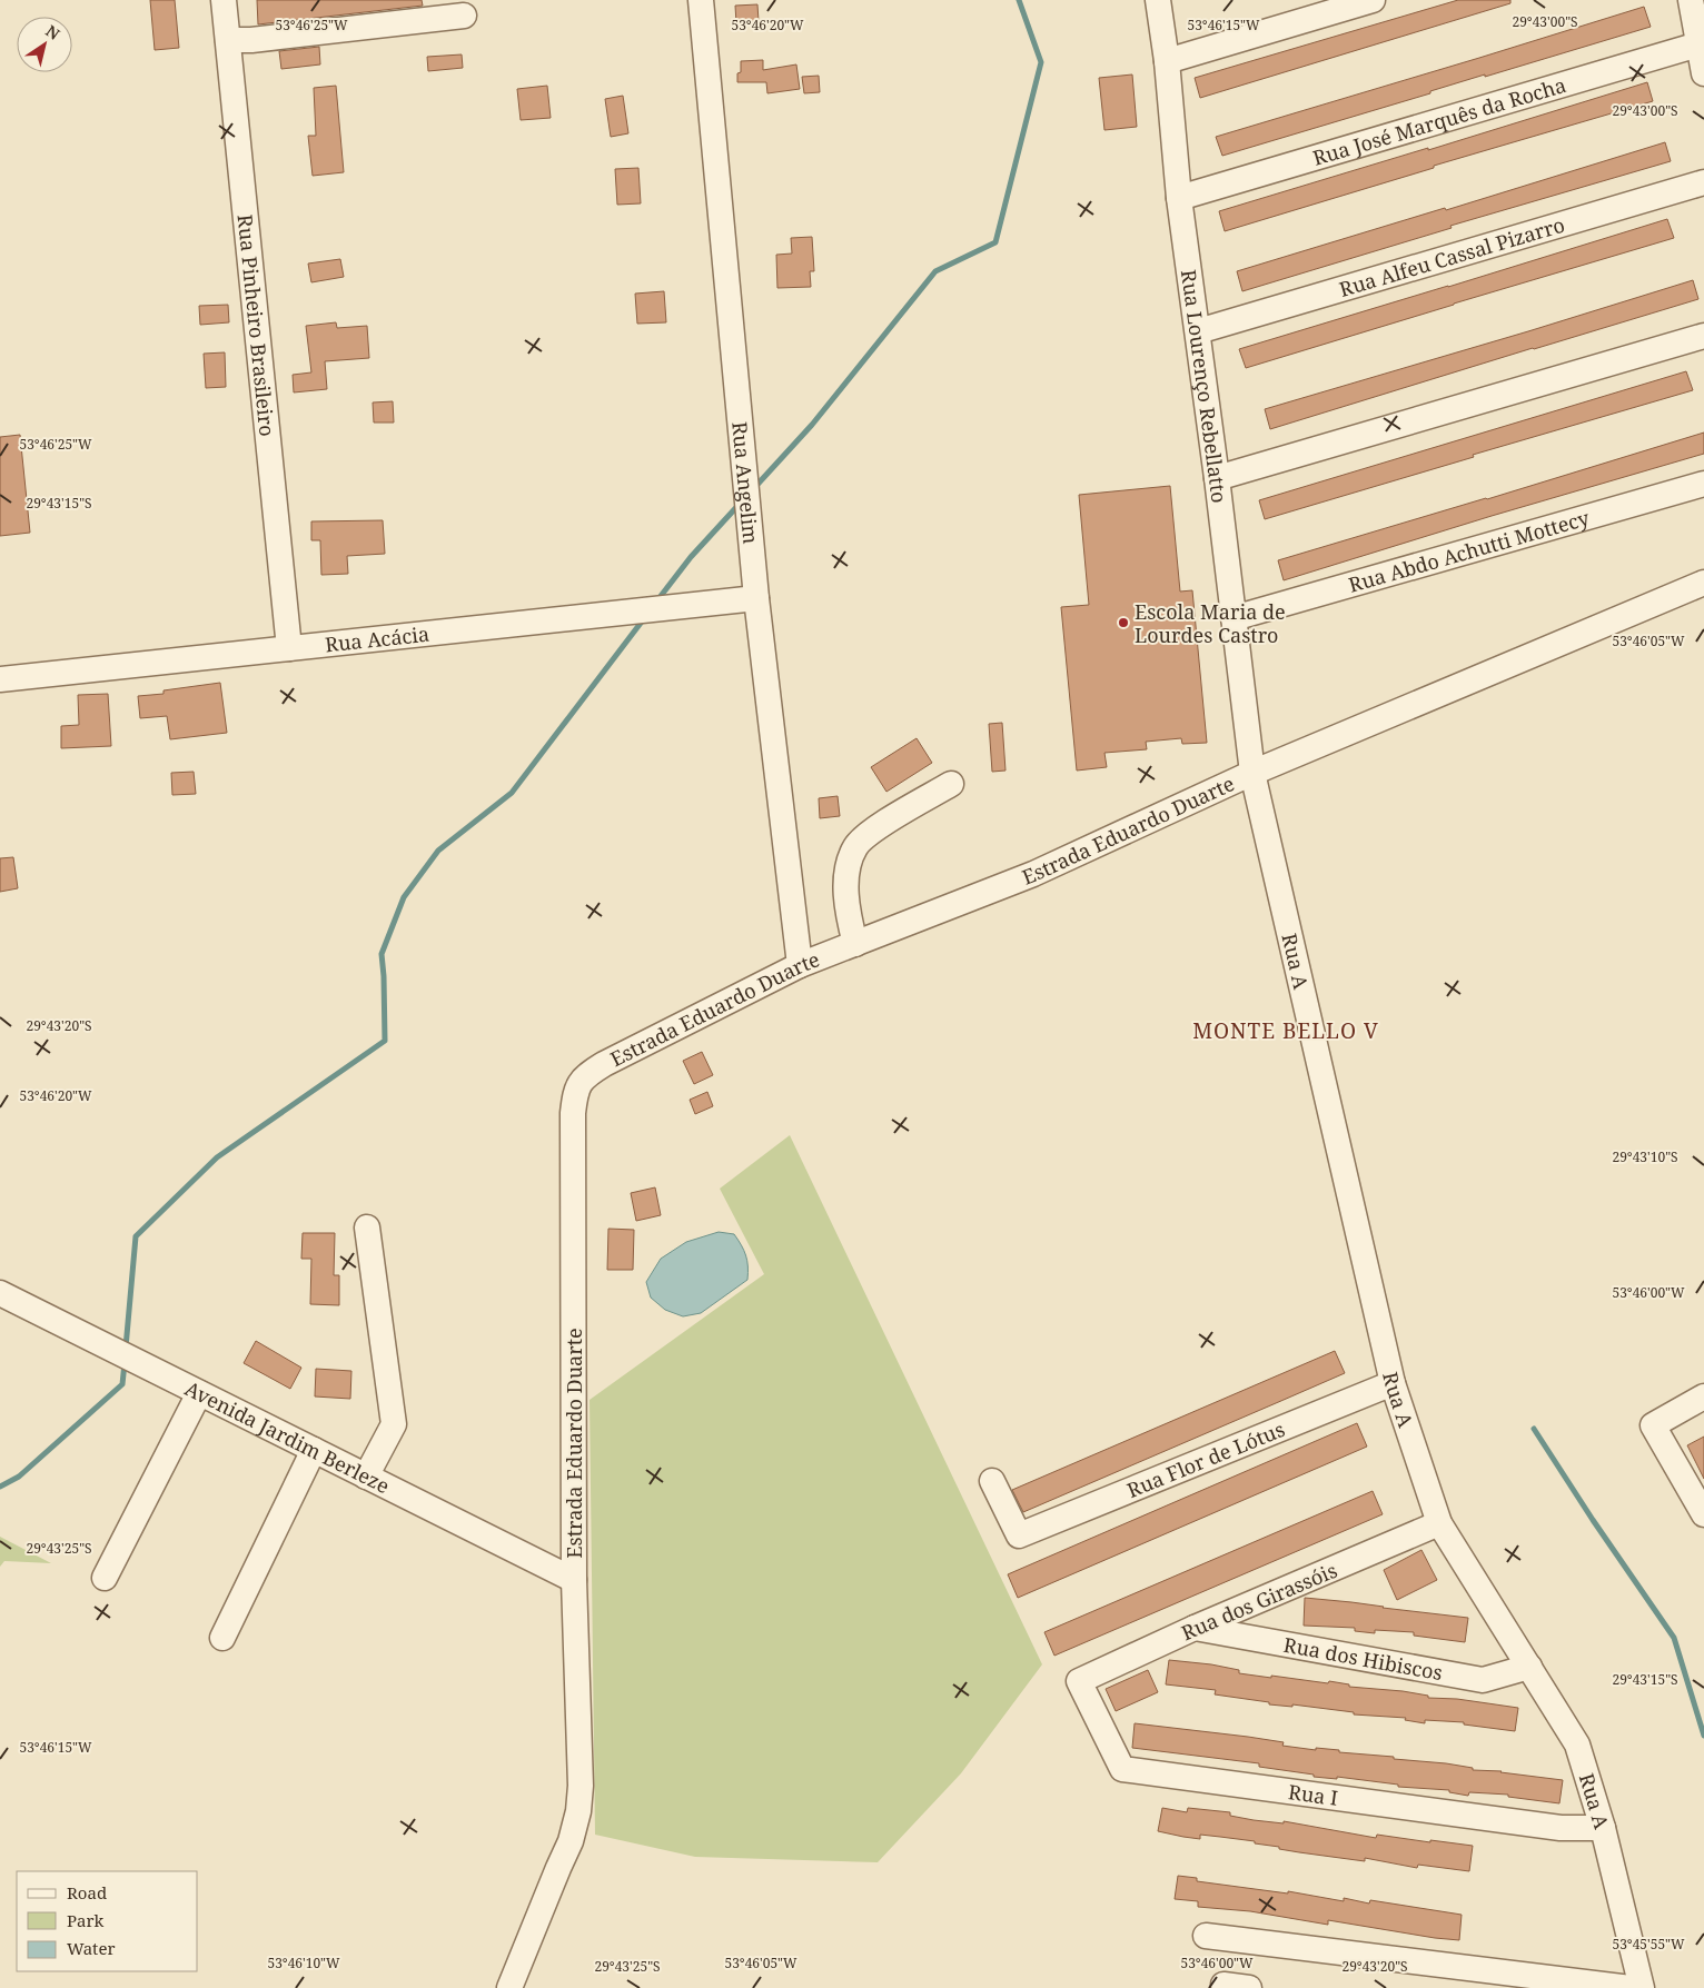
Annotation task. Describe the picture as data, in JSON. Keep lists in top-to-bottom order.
{
  "streets": {
    "street": [
      "Rua José Marquês da Rocha",
      "Rua Alfeu Cassal Pizarro",
      "Rua Pinheiro Brasileiro",
      "Rua Lourenço Rebellatto",
      "Rua Angelim",
      "Rua Abdo Achutti Mottecy",
      "Rua Acácia",
      "Estrada Eduardo Duarte",
      "Rua A",
      "Avenida Jardim Berleze",
      "Rua Flor de Lótus",
      "Rua dos Girassóis",
      "Rua dos Hibiscos",
      "Rua I"
    ]
  },
  "crossings": [
    ["Rua José Marquês da Rocha", "Rua Lourenço Rebellatto"],
    ["Rua Alfeu Cassal Pizarro", "Rua Lourenço Rebellatto"],
    ["Rua Pinheiro Brasileiro", "Rua Acácia"],
    ["Rua Lourenço Rebellatto", "Rua Abdo Achutti Mottecy"],
    ["Rua Lourenço Rebellatto", "Estrada Eduardo Duarte"],
    ["Rua Lourenço Rebellatto", "Rua A"],
    ["Rua Angelim", "Rua Acácia"],
    ["Rua Angelim", "Estrada Eduardo Duarte"],
    ["Estrada Eduardo Duarte", "Rua A"],
    ["Estrada Eduardo Duarte", "Avenida Jardim Berleze"],
    ["Rua A", "Rua Flor de Lótus"],
    ["Rua A", "Rua dos Girassóis"],
    ["Rua A", "Rua dos Hibiscos"],
    ["Rua A", "Rua I"],
    ["Rua dos Girassóis", "Rua dos Hibiscos"],
    ["Rua dos Girassóis", "Rua I"]
  ],
  "districts": ["MONTE BELLO V"],
  "places": ["Escola Maria de Lourdes Castro"],
  "legend": ["Road", "Park", "Water"],
  "north": "top right",
  "coordinates": [
    "29°43'00\"S",
    "53°46'25\"W",
    "53°46'20\"W",
    "53°46'15\"W",
    "29°43'15\"S",
    "53°46'05\"W",
    "29°43'20\"S",
    "29°43'10\"S",
    "53°46'00\"W",
    "29°43'25\"S",
    "53°45'55\"W",
    "53°46'10\"W"
  ]
}
